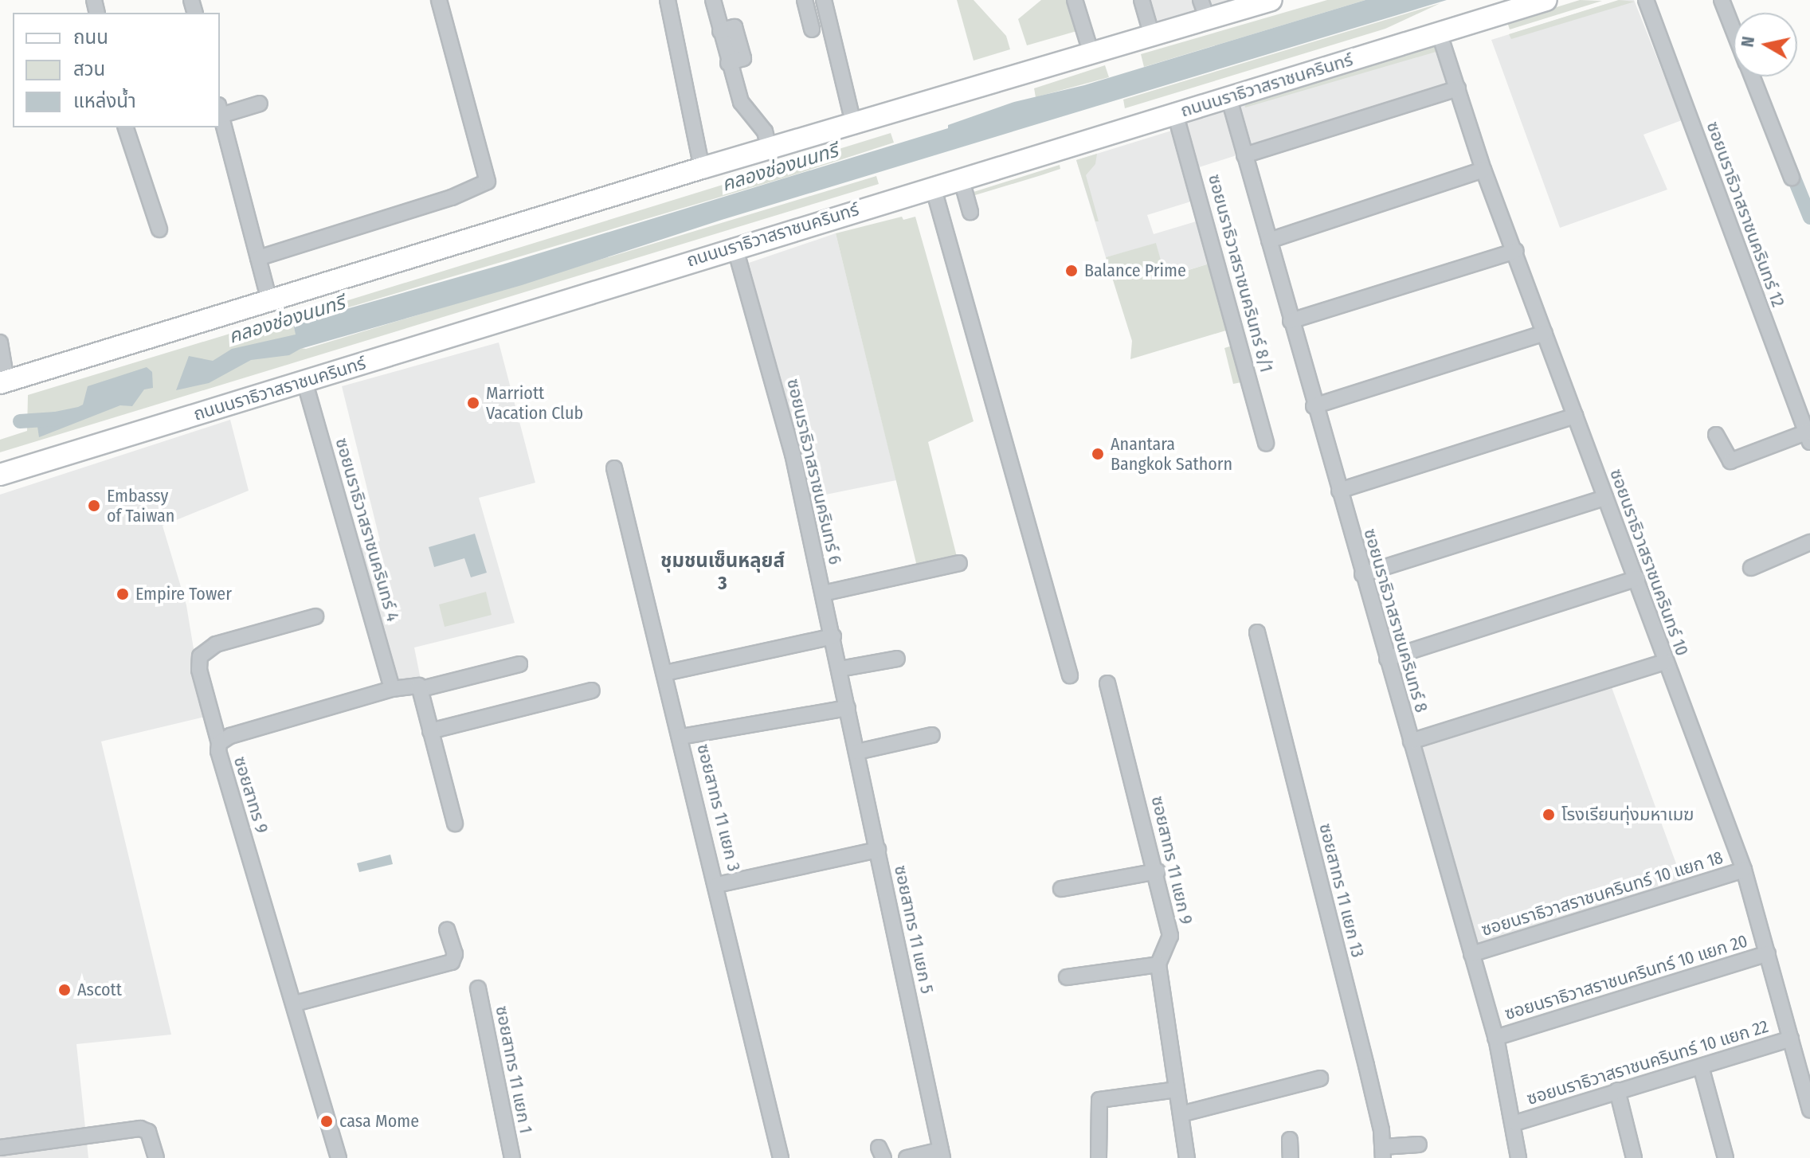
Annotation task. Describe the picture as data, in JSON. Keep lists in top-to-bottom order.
{
  "streets": {
    "main road": ["ถนนนราธิวาสราชนครินทร์"],
    "street": [
      "ซอยนราธิวาสราชนครินทร์ 12",
      "ซอยนราธิวาสราชนครินทร์ 8/1",
      "ซอยนราธิวาสราชนครินทร์ 6",
      "ซอยนราธิวาสราชนครินทร์ 4",
      "ซอยนราธิวาสราชนครินทร์ 10",
      "ซอยนราธิวาสราชนครินทร์ 8",
      "ซอยสาทร 9",
      "ซอยสาทร 11 แยก 3",
      "ซอยสาทร 11 แยก 9",
      "ซอยสาทร 11 แยก 13",
      "ซอยนราธิวาสราชนครินทร์ 10 แยก 18",
      "ซอยสาทร 11 แยก 5",
      "ซอยนราธิวาสราชนครินทร์ 10 แยก 20",
      "ซอยนราธิวาสราชนครินทร์ 10 แยก 22",
      "ซอยสาทร 11 แยก 1"
    ]
  },
  "crossings": [
    ["ถนนนราธิวาสราชนครินทร์", "ซอยนราธิวาสราชนครินทร์ 8/1"],
    ["ถนนนราธิวาสราชนครินทร์", "ซอยนราธิวาสราชนครินทร์ 6"],
    ["ถนนนราธิวาสราชนครินทร์", "ซอยนราธิวาสราชนครินทร์ 4"],
    ["ถนนนราธิวาสราชนครินทร์", "ซอยนราธิวาสราชนครินทร์ 10"],
    ["ถนนนราธิวาสราชนครินทร์", "ซอยนราธิวาสราชนครินทร์ 8"],
    ["ซอยนราธิวาสราชนครินทร์ 6", "ซอยสาทร 11 แยก 5"],
    ["ซอยนราธิวาสราชนครินทร์ 4", "ซอยสาทร 9"],
    ["ซอยนราธิวาสราชนครินทร์ 10", "ซอยนราธิวาสราชนครินทร์ 10 แยก 18"],
    ["ซอยนราธิวาสราชนครินทร์ 10", "ซอยนราธิวาสราชนครินทร์ 10 แยก 20"],
    ["ซอยนราธิวาสราชนครินทร์ 10", "ซอยนราธิวาสราชนครินทร์ 10 แยก 22"],
    ["ซอยนราธิวาสราชนครินทร์ 8", "ซอยนราธิวาสราชนครินทร์ 10 แยก 18"],
    ["ซอยนราธิวาสราชนครินทร์ 8", "ซอยนราธิวาสราชนครินทร์ 10 แยก 20"],
    ["ซอยนราธิวาสราชนครินทร์ 8", "ซอยนราธิวาสราชนครินทร์ 10 แยก 22"]
  ],
  "districts": ["ชุมชนเซ็นหลุยส์ 3"],
  "water": ["คลองช่องนนทรี"],
  "places": [
    "Balance Prime",
    "Marriott Vacation Club",
    "Anantara Bangkok Sathorn",
    "Embassy of Taiwan",
    "Empire Tower",
    "โรงเรียนทุ่งมหาเมฆ",
    "Ascott",
    "casa Mome"
  ],
  "legend": ["ถนน", "สวน", "แหล่งน้ำ"],
  "north": "left"
}
